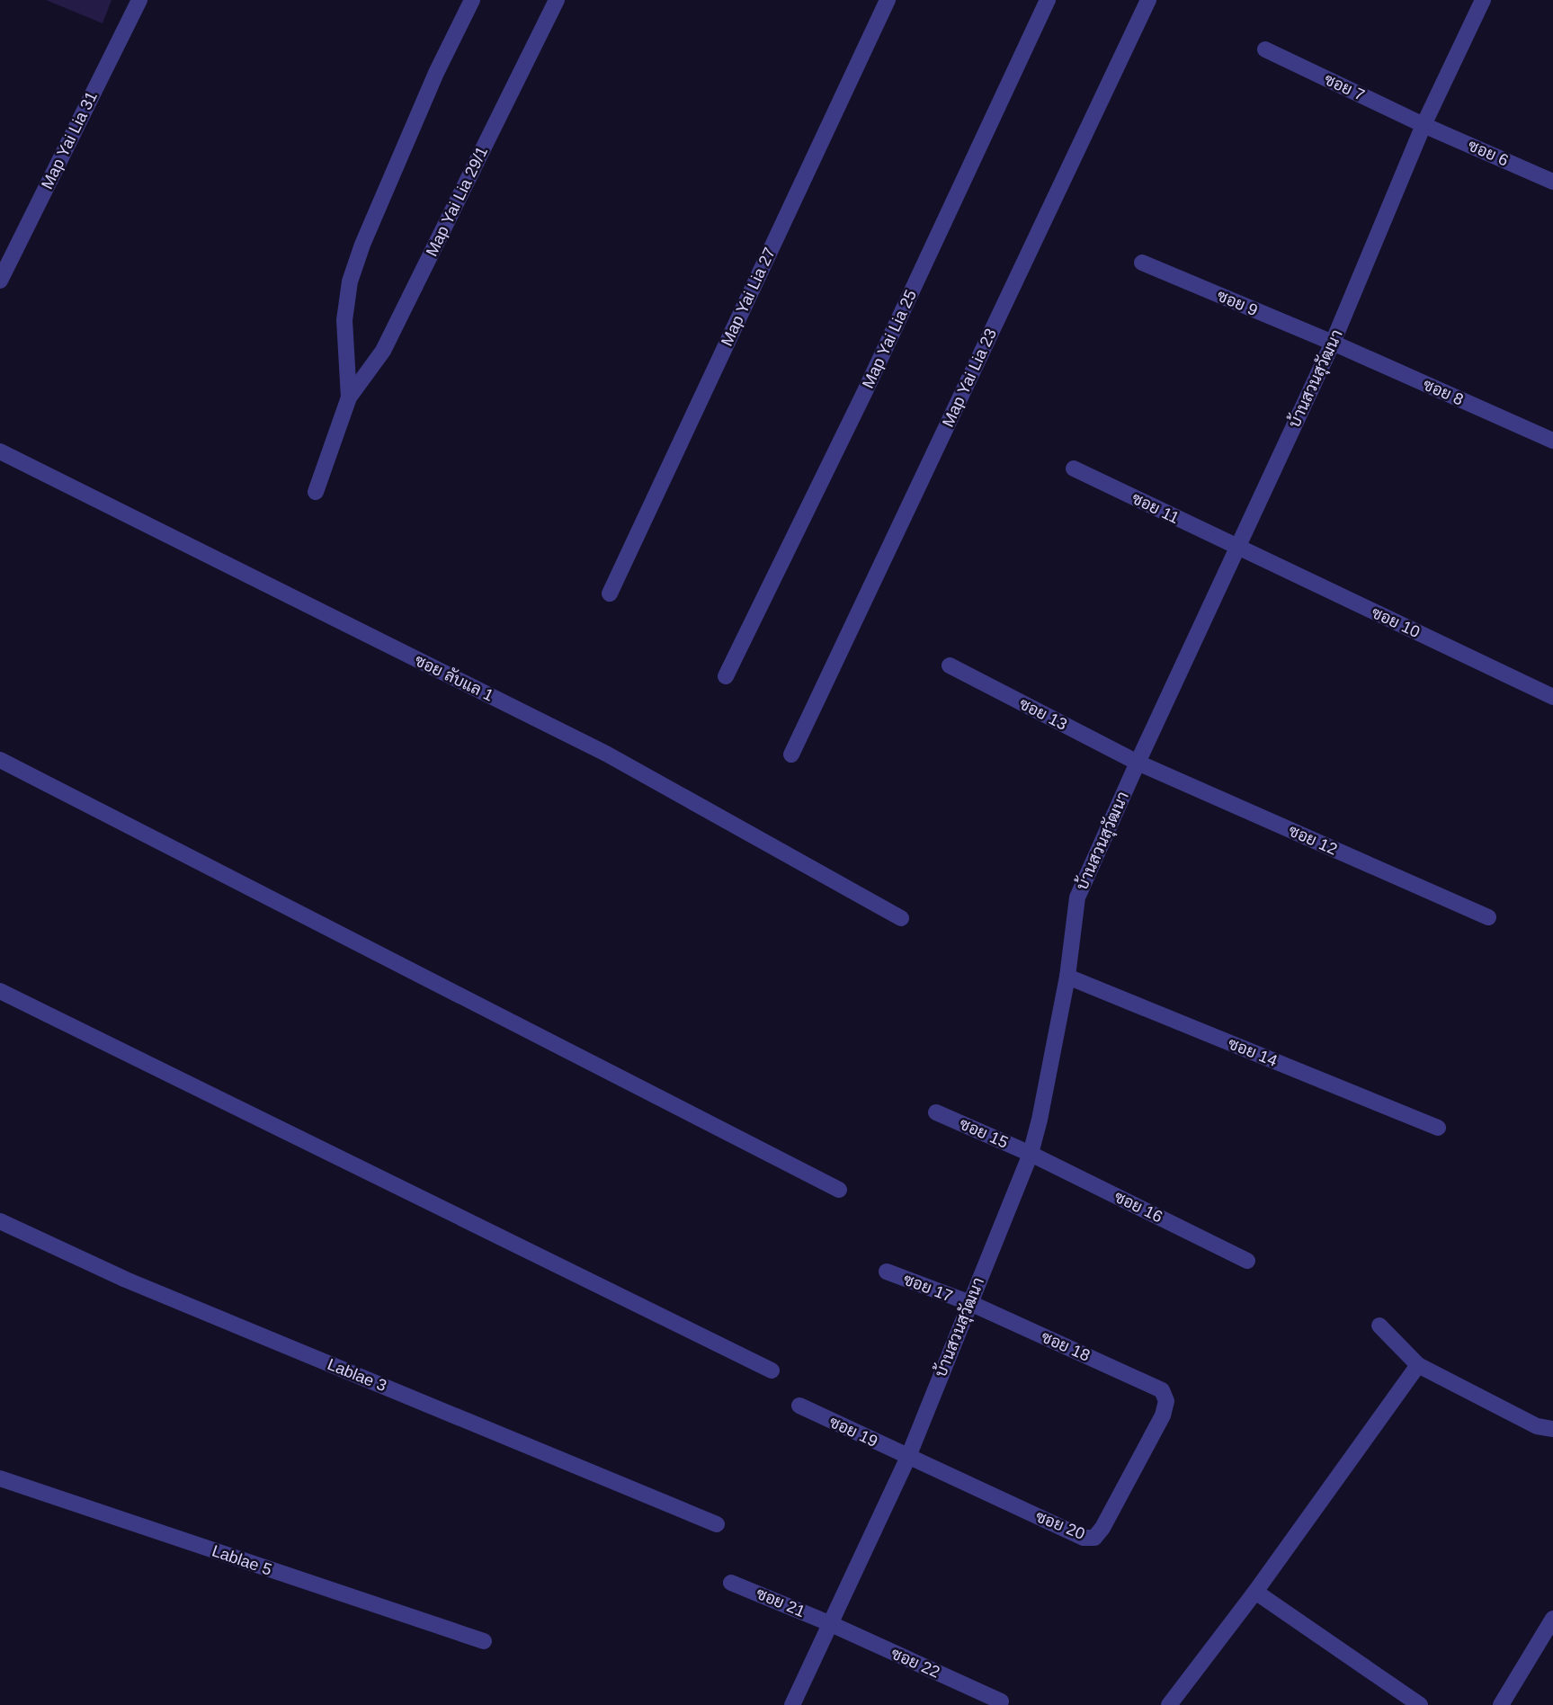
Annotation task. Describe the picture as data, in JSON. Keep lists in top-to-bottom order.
{
  "streets": {
    "street": [
      "ซอย 7",
      "Map Yai Lia 31",
      "ซอย 6",
      "Map Yai Lia 29/1",
      "Map Yai Lia 27",
      "ซอย 9",
      "Map Yai Lia 25",
      "Map Yai Lia 23",
      "บ้านสวนสุวัฒนา",
      "ซอย 8",
      "ซอย 11",
      "ซอย 10",
      "ซอย ลับแล 1",
      "ซอย 13",
      "ซอย 12",
      "ซอย 14",
      "ซอย 15",
      "ซอย 16",
      "ซอย 17",
      "ซอย 18",
      "Lablae 3",
      "ซอย 19",
      "ซอย 20",
      "Lablae 5",
      "ซอย 21",
      "ซอย 22"
    ]
  },
  "crossings": [
    ["ซอย 7", "ซอย 6"],
    ["ซอย 7", "บ้านสวนสุวัฒนา"],
    ["ซอย 6", "บ้านสวนสุวัฒนา"],
    ["ซอย 9", "บ้านสวนสุวัฒนา"],
    ["ซอย 9", "ซอย 8"],
    ["บ้านสวนสุวัฒนา", "ซอย 8"],
    ["บ้านสวนสุวัฒนา", "ซอย 11"],
    ["บ้านสวนสุวัฒนา", "ซอย 10"],
    ["บ้านสวนสุวัฒนา", "ซอย 13"],
    ["บ้านสวนสุวัฒนา", "ซอย 12"],
    ["บ้านสวนสุวัฒนา", "ซอย 14"],
    ["บ้านสวนสุวัฒนา", "ซอย 15"],
    ["บ้านสวนสุวัฒนา", "ซอย 16"],
    ["บ้านสวนสุวัฒนา", "ซอย 17"],
    ["บ้านสวนสุวัฒนา", "ซอย 18"],
    ["บ้านสวนสุวัฒนา", "ซอย 19"],
    ["บ้านสวนสุวัฒนา", "ซอย 20"],
    ["บ้านสวนสุวัฒนา", "ซอย 21"],
    ["บ้านสวนสุวัฒนา", "ซอย 22"],
    ["ซอย 11", "ซอย 10"],
    ["ซอย 13", "ซอย 12"],
    ["ซอย 15", "ซอย 16"],
    ["ซอย 17", "ซอย 18"],
    ["ซอย 18", "ซอย 20"],
    ["ซอย 19", "ซอย 20"],
    ["ซอย 21", "ซอย 22"]
  ]
}
